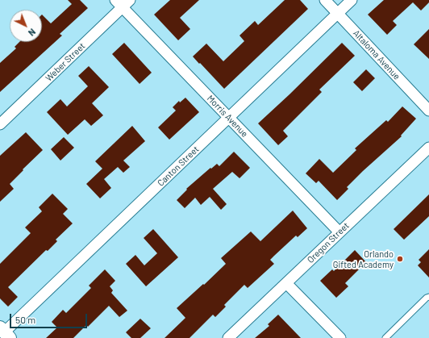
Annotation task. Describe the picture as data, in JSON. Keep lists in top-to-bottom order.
{
  "streets": {
    "street": [
      "Altaloma Avenue",
      "Weber Street",
      "Morris Avenue",
      "Canton Street",
      "Oregon Street"
    ]
  },
  "crossings": [
    ["Altaloma Avenue", "Canton Street"],
    ["Weber Street", "Morris Avenue"],
    ["Morris Avenue", "Canton Street"],
    ["Morris Avenue", "Oregon Street"]
  ],
  "places": ["Orlando Gifted Academy"],
  "scale_bar": "50 m",
  "north": "bottom right"
}
